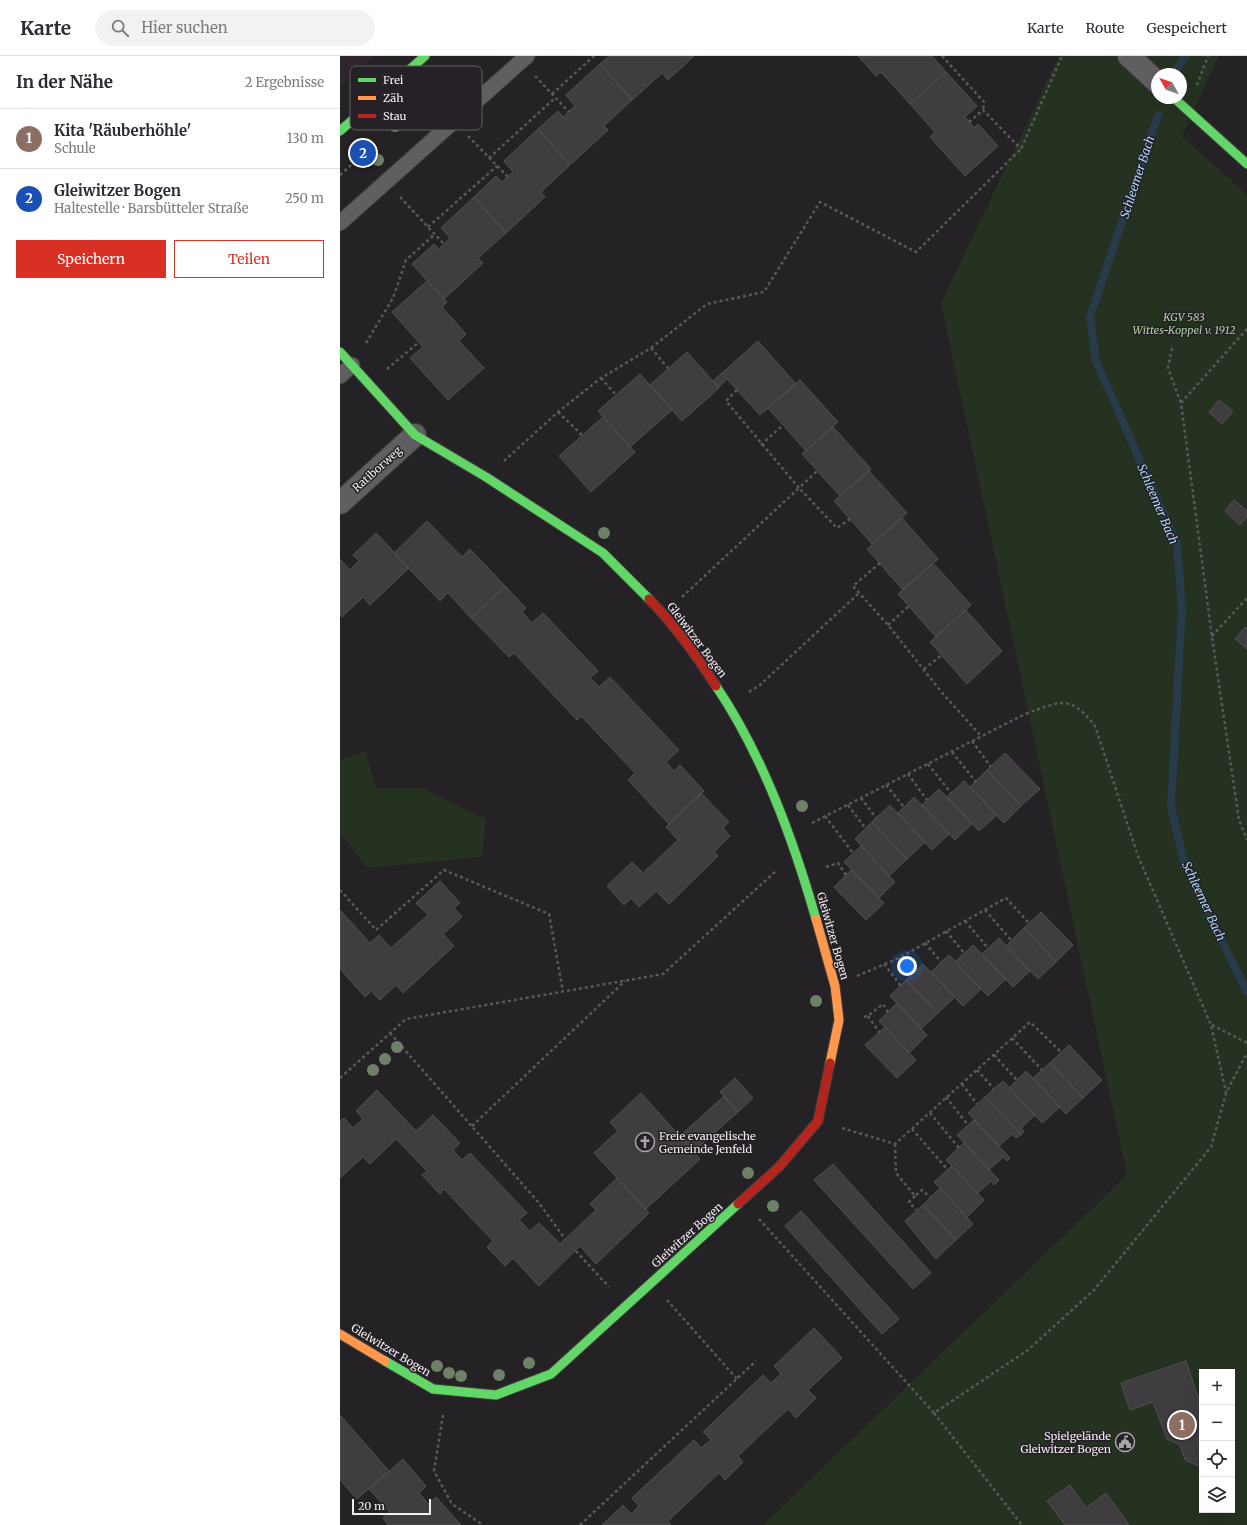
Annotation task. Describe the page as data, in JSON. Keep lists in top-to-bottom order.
{
  "streets": {
    "street": ["Ratiborweg", "Gleiwitzer Bogen"]
  },
  "crossings": [
    ["Ratiborweg", "Gleiwitzer Bogen"]
  ],
  "water": ["Schleemer Bach"],
  "parks": ["KGV 583 Wittes-Koppel v. 1912"],
  "places": {
    "church": ["Freie evangelische Gemeinde Jenfeld"],
    "public building": ["Spielgelände Gleiwitzer Bogen"]
  },
  "legend": ["Frei", "Zäh", "Stau"],
  "scale_bar": "20 m",
  "north": "top left",
  "page": {
    "header": "Karte",
    "search": "Hier suchen",
    "nav": ["Karte", "Route", "Gespeichert"],
    "heading": ["In der Nähe", "2 Ergebnisse"],
    "list": [
      {
        "mark": "1",
        "name": "Kita 'Räuberhöhle'",
        "note": "Schule",
        "value": "130 m"
      },
      {
        "mark": "2",
        "name": "Gleiwitzer Bogen",
        "note": "Haltestelle · Barsbütteler Straße",
        "value": "250 m"
      }
    ],
    "pins": ["2", "1"],
    "buttons": ["Speichern", "Teilen"],
    "map_buttons": ["+", "−"],
    "scale": "20 m"
  }
}
